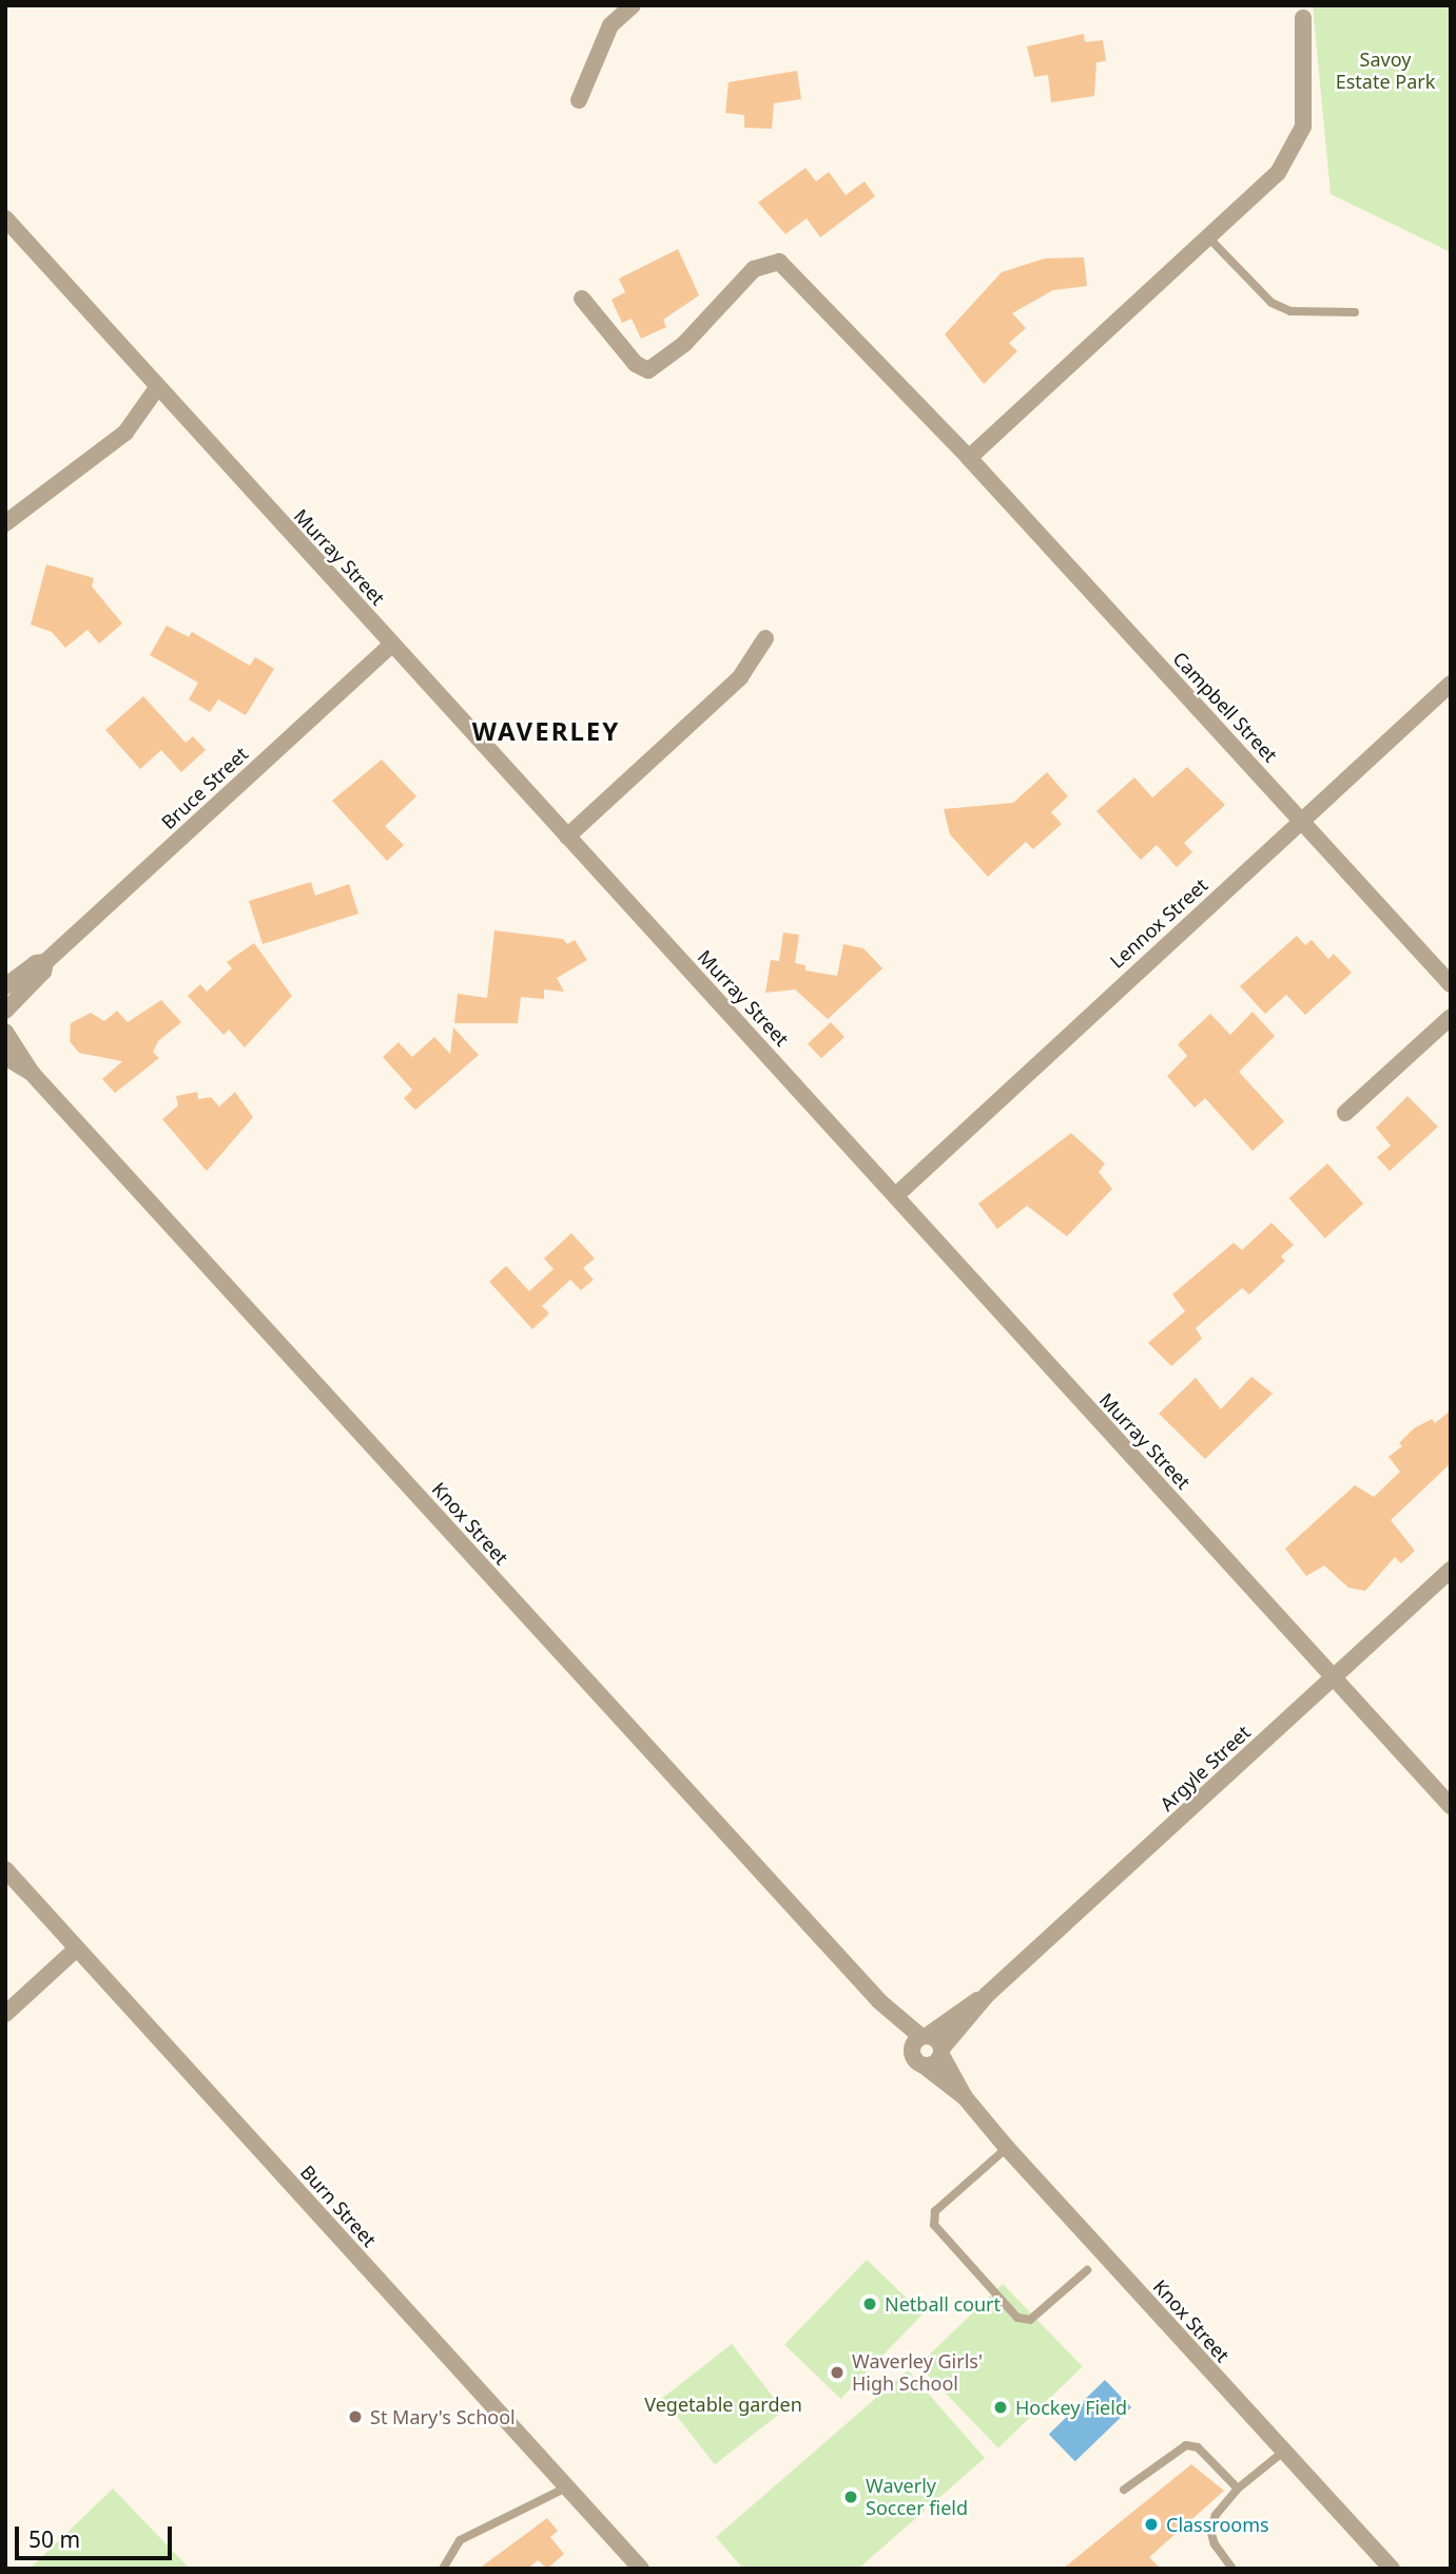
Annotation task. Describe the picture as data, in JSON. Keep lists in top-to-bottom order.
{
  "streets": {
    "street": [
      "Murray Street",
      "Campbell Street",
      "Bruce Street",
      "Lennox Street",
      "Knox Street",
      "Argyle Street",
      "Burn Street"
    ]
  },
  "crossings": [
    ["Murray Street", "Bruce Street"],
    ["Murray Street", "Lennox Street"],
    ["Murray Street", "Argyle Street"],
    ["Campbell Street", "Lennox Street"],
    ["Knox Street", "Argyle Street"]
  ],
  "districts": ["WAVERLEY"],
  "parks": ["Savoy Estate Park", "Vegetable garden"],
  "places": [
    "Netball court",
    "Waverley Girls' High School",
    "Hockey Field",
    "St Mary's School",
    "Waverly Soccer field",
    "Classrooms"
  ],
  "scale_bar": "50 m"
}
